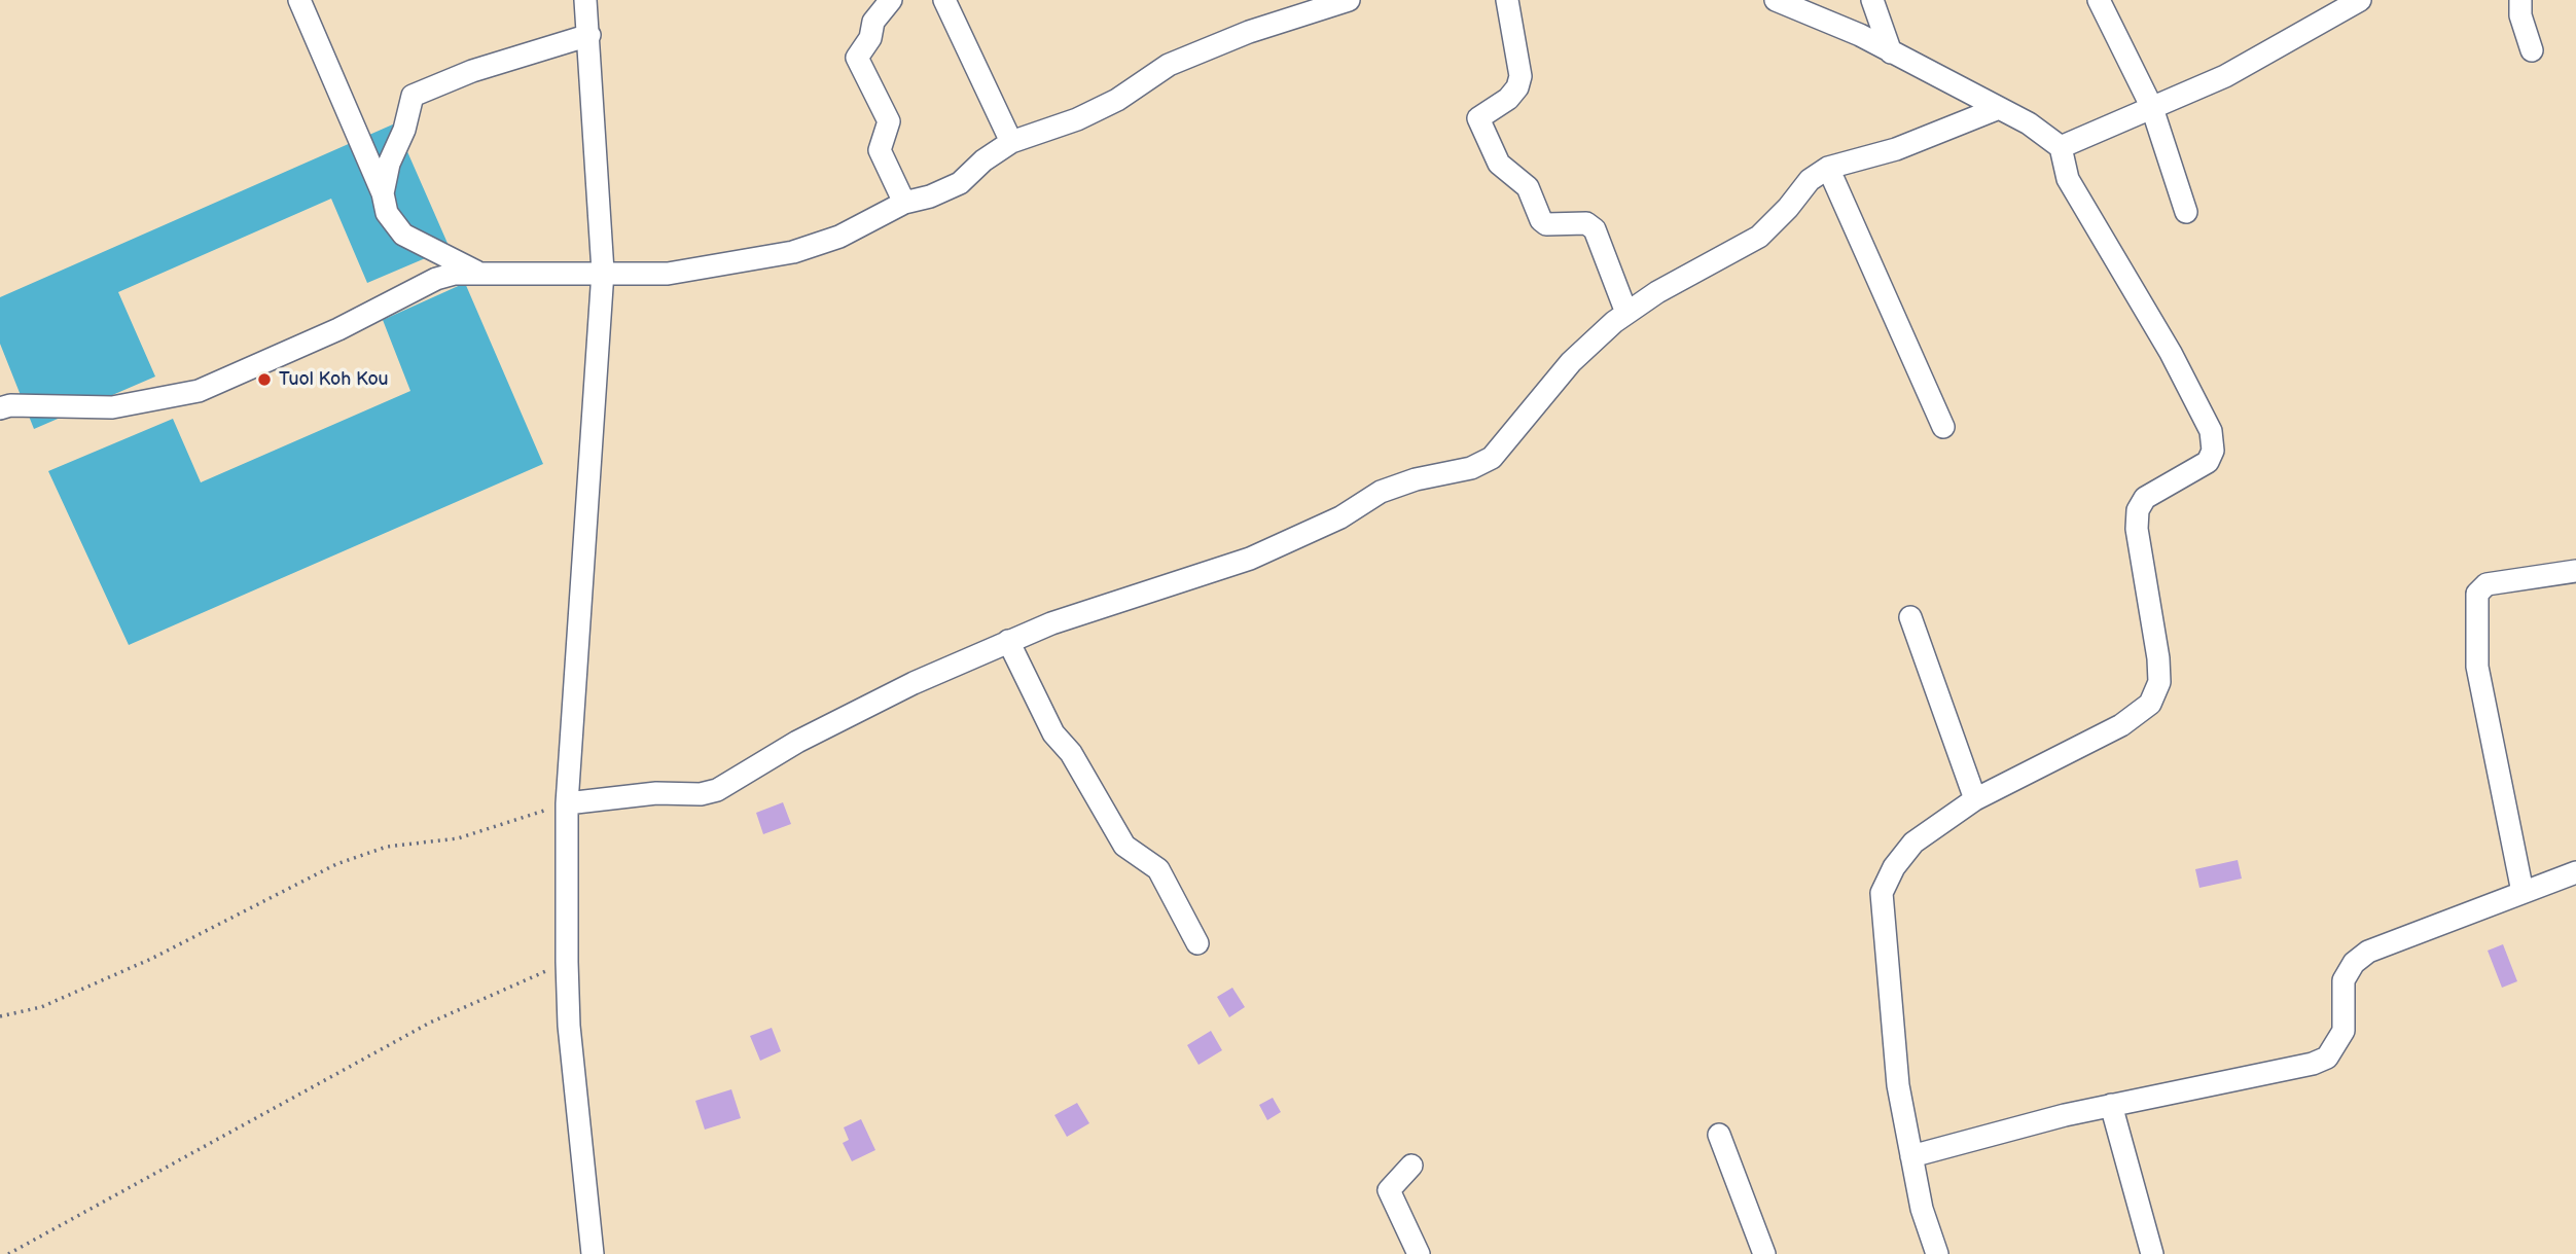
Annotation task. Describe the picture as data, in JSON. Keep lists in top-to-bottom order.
{
  "places": ["Tuol Koh Kou"]
}
